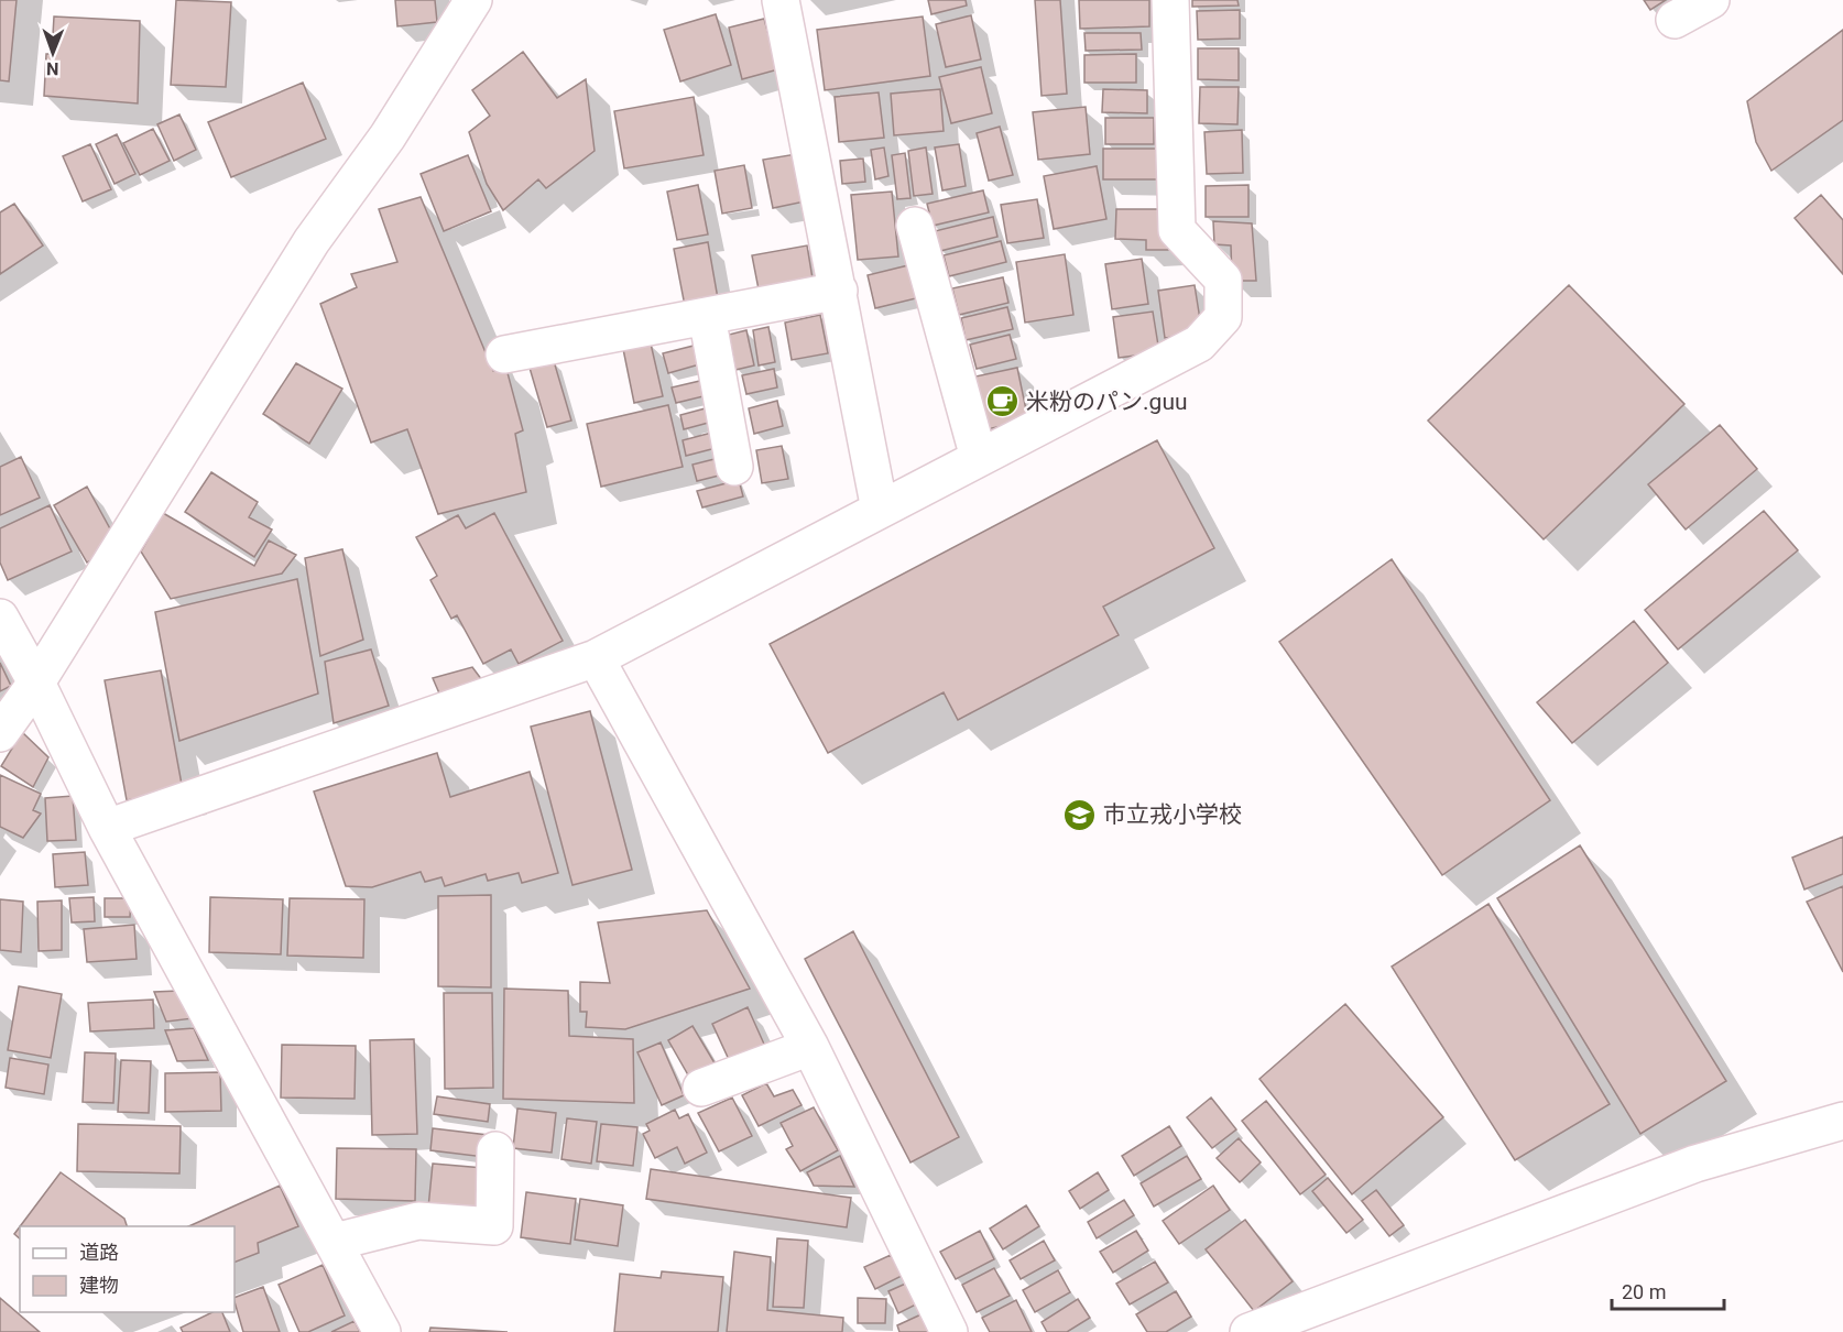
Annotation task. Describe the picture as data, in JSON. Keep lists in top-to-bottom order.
{
  "places": {
    "cafe": ["米粉のパン.guu"],
    "school or university": ["市立戎小学校"]
  },
  "legend": ["道路", "建物"],
  "scale_bar": "20 m",
  "north": "bottom"
}
